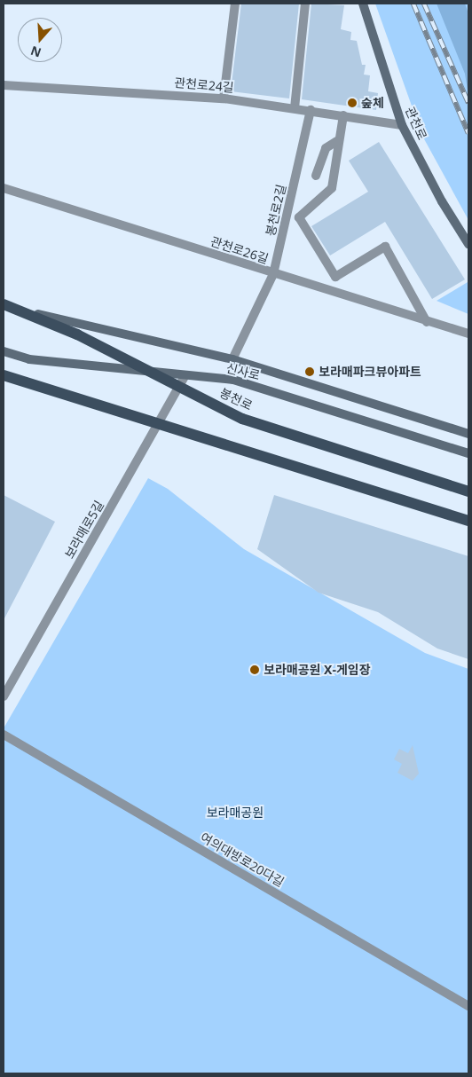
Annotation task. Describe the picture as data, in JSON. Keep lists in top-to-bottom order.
{
  "streets": {
    "main road": ["관천로", "신사로", "봉천로"],
    "street": [
      "관천로24길",
      "봉천로2길",
      "관천로26길",
      "보라매로5길",
      "여의대방로20다길"
    ]
  },
  "crossings": [
    ["관천로24길", "관천로"],
    ["관천로24길", "봉천로2길"],
    ["봉천로2길", "관천로26길"],
    ["봉천로2길", "신사로"],
    ["신사로", "봉천로"],
    ["신사로", "보라매로5길"],
    ["봉천로", "보라매로5길"]
  ],
  "parks": ["보라매공원"],
  "places": ["숲체", "보라매파크뷰아파트", "보라매공원 X-게임장"],
  "north": "bottom"
}
